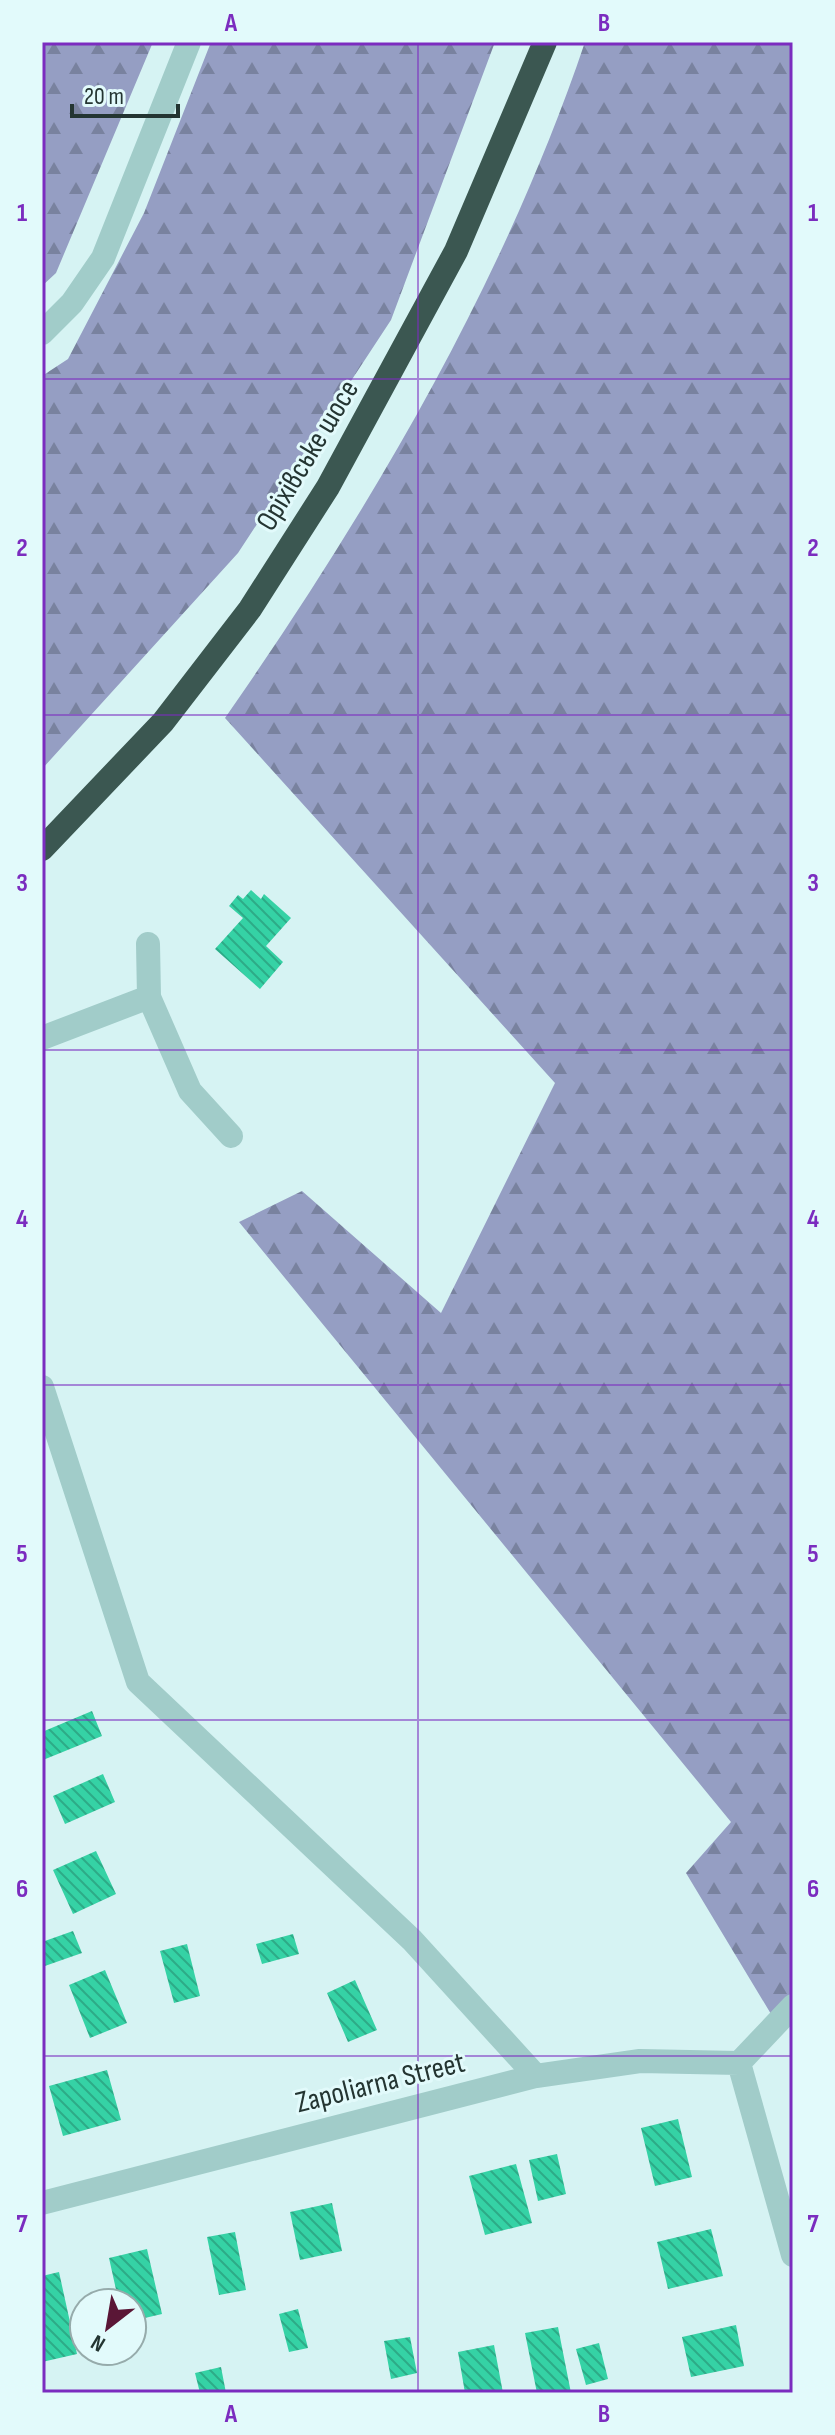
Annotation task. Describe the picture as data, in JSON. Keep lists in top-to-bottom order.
{
  "streets": {
    "highway": ["Оріхівське шосе"],
    "street": ["Zapoliarna Street"]
  },
  "scale_bar": "20 m",
  "north": "bottom left",
  "grid": {
    "columns": ["A", "B"],
    "rows": [
      "1",
      "2",
      "3",
      "4",
      "5",
      "6",
      "7"
    ]
  }
}
